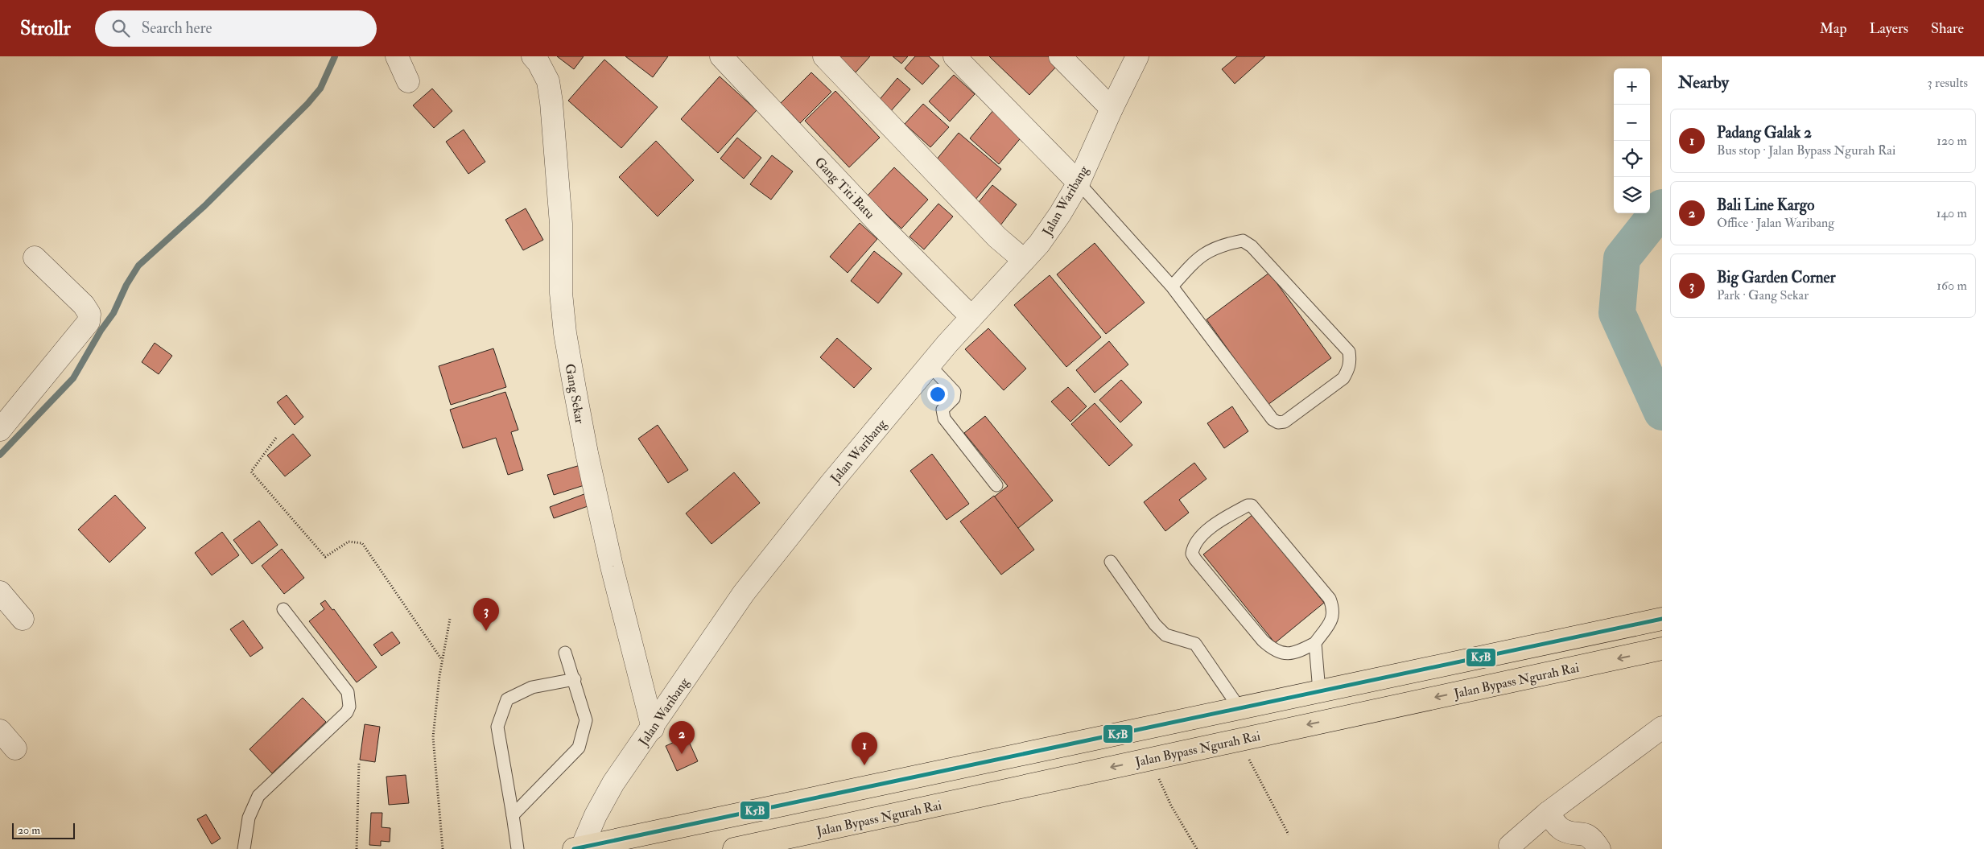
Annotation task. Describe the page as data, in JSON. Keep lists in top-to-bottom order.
{
  "streets": {
    "highway": ["Jalan Bypass Ngurah Rai"],
    "street": ["Gang Titi Batu", "Jalan Waribang", "Gang Sekar"]
  },
  "crossings": [
    ["Gang Titi Batu", "Jalan Waribang"],
    ["Jalan Waribang", "Gang Sekar"]
  ],
  "lines": ["transit line K5B"],
  "scale_bar": "20 m",
  "page": {
    "header": "Strollr",
    "search": "Search here",
    "nav": ["Map", "Layers", "Share"],
    "heading": ["Nearby", "3 results"],
    "map_buttons": ["+", "−"],
    "list": [
      {
        "mark": "1",
        "name": "Padang Galak 2",
        "note": "Bus stop · Jalan Bypass Ngurah Rai",
        "value": "120 m"
      },
      {
        "mark": "2",
        "name": "Bali Line Kargo",
        "note": "Office · Jalan Waribang",
        "value": "140 m"
      },
      {
        "mark": "3",
        "name": "Big Garden Corner",
        "note": "Park · Gang Sekar",
        "value": "160 m"
      }
    ],
    "pins": ["3", "2", "1"],
    "scale": "20 m"
  }
}
